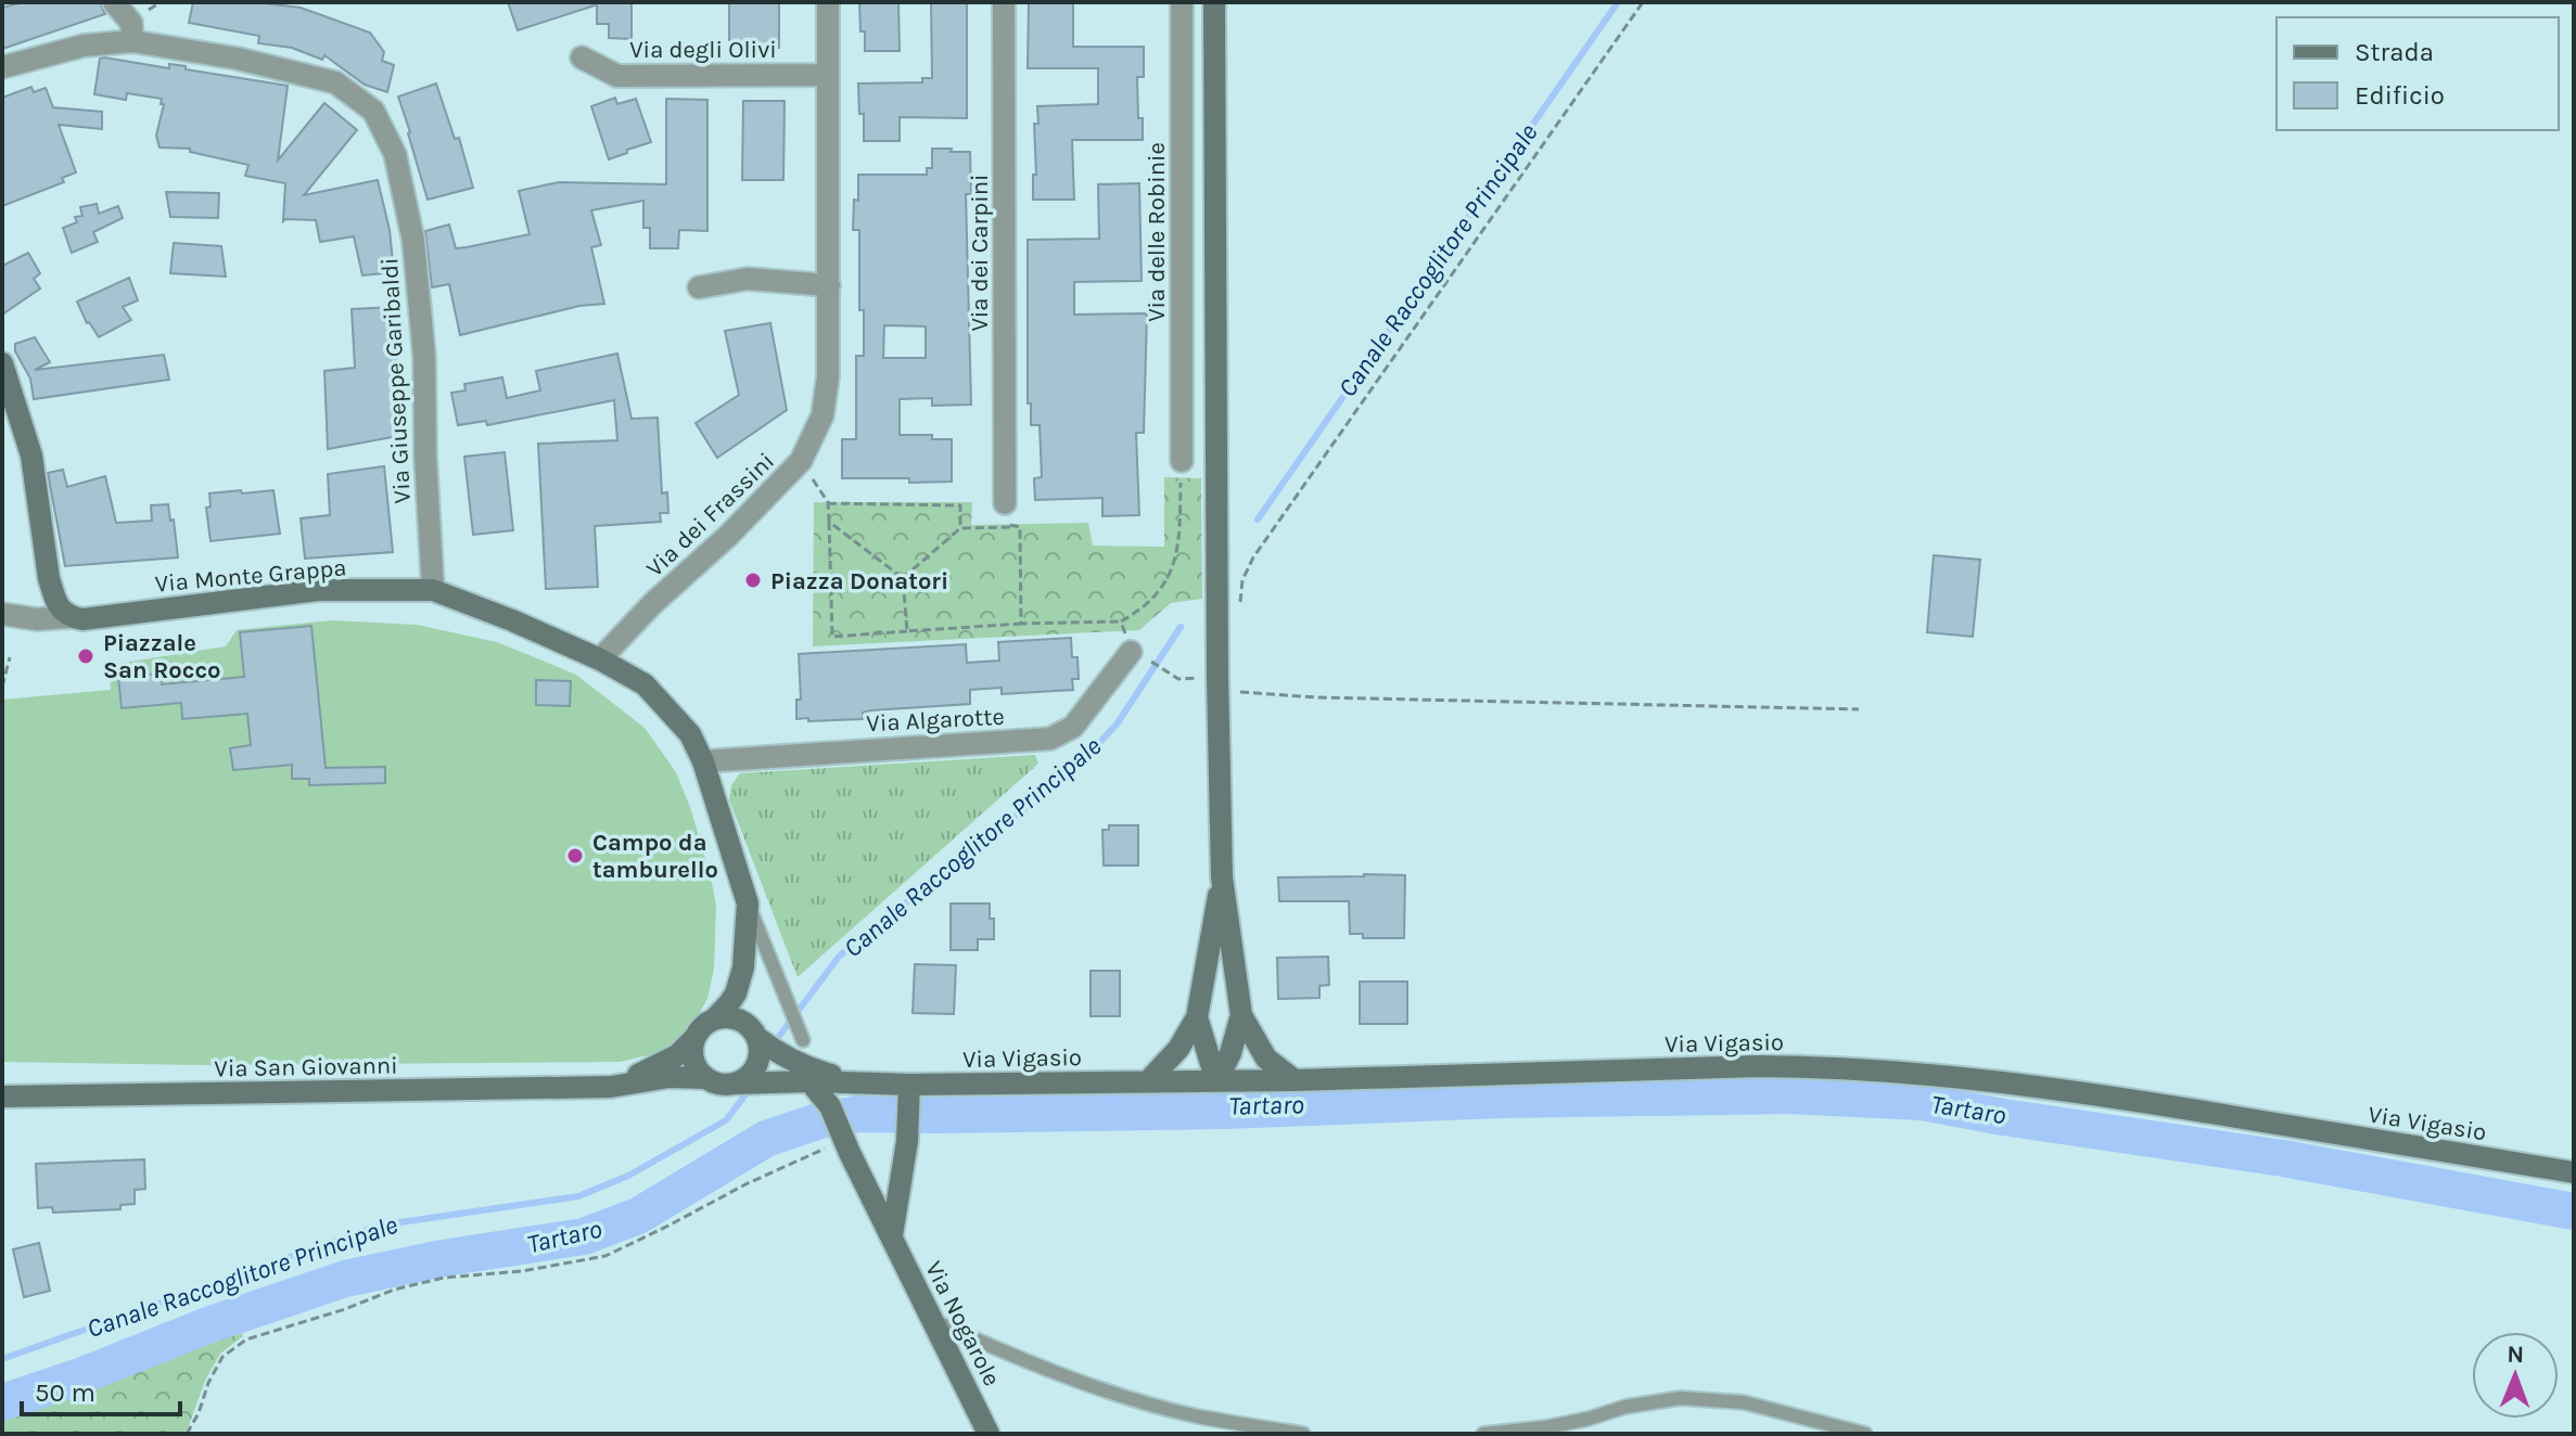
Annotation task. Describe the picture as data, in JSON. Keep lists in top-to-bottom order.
{
  "streets": {
    "street": [
      "Via degli Olivi",
      "Via delle Robinie",
      "Via dei Carpini",
      "Via Giuseppe Garibaldi",
      "Via dei Frassini",
      "Via Monte Grappa",
      "Via Algarotte",
      "Via Vigasio",
      "Via San Giovanni",
      "Via Nogarole"
    ]
  },
  "crossings": [
    ["Via degli Olivi", "Via dei Frassini"],
    ["Via Giuseppe Garibaldi", "Via Monte Grappa"],
    ["Via dei Frassini", "Via Monte Grappa"],
    ["Via Monte Grappa", "Via Algarotte"],
    ["Via Monte Grappa", "Via Vigasio"],
    ["Via Monte Grappa", "Via San Giovanni"],
    ["Via Vigasio", "Via San Giovanni"],
    ["Via Vigasio", "Via Nogarole"]
  ],
  "water": ["Canale Raccoglitore Principale", "Tartaro"],
  "places": ["Piazza Donatori", "Piazzale San Rocco", "Campo da tamburello"],
  "legend": ["Strada", "Edificio"],
  "scale_bar": "50 m",
  "north": "top"
}
